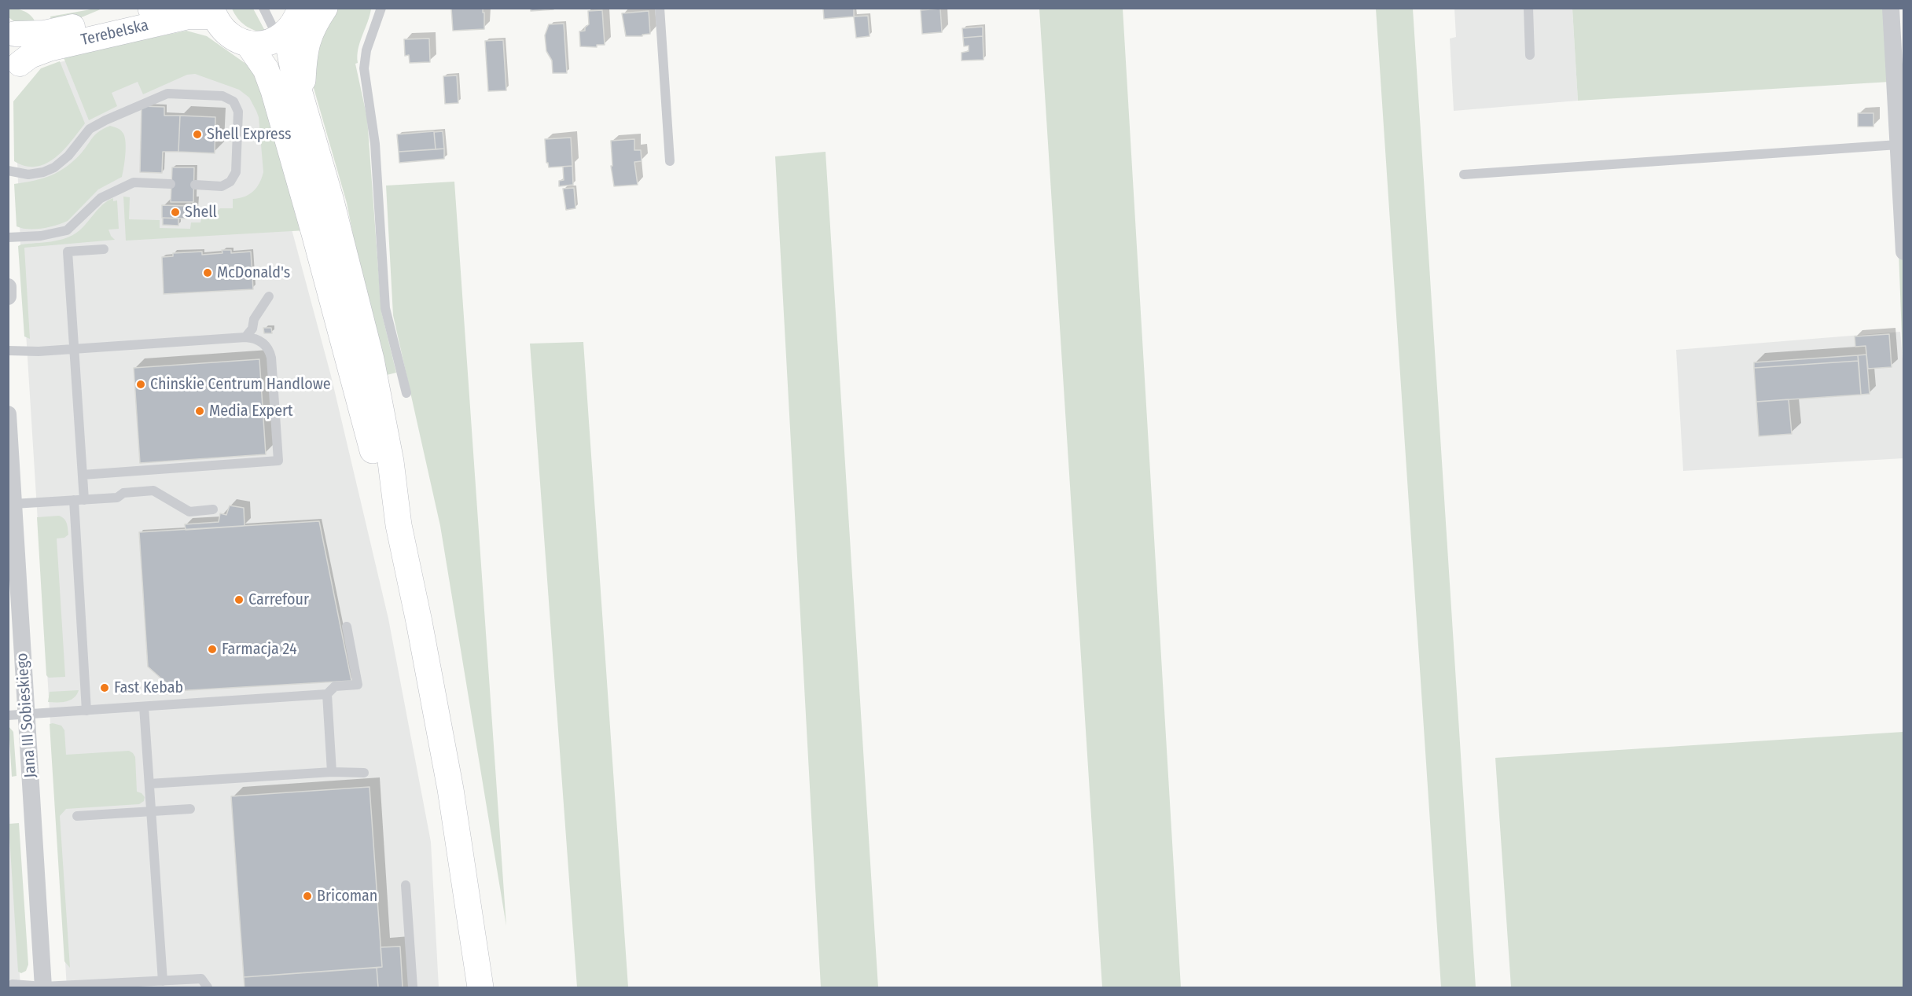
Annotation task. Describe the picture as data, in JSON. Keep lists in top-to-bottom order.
{
  "streets": {
    "street": ["Terebelska", "Jana III Sobieskiego"]
  },
  "places": [
    "Shell Express",
    "Shell",
    "McDonald's",
    "Chinskie Centrum Handlowe",
    "Media Expert",
    "Carrefour",
    "Farmacja 24",
    "Fast Kebab",
    "Bricoman"
  ]
}
